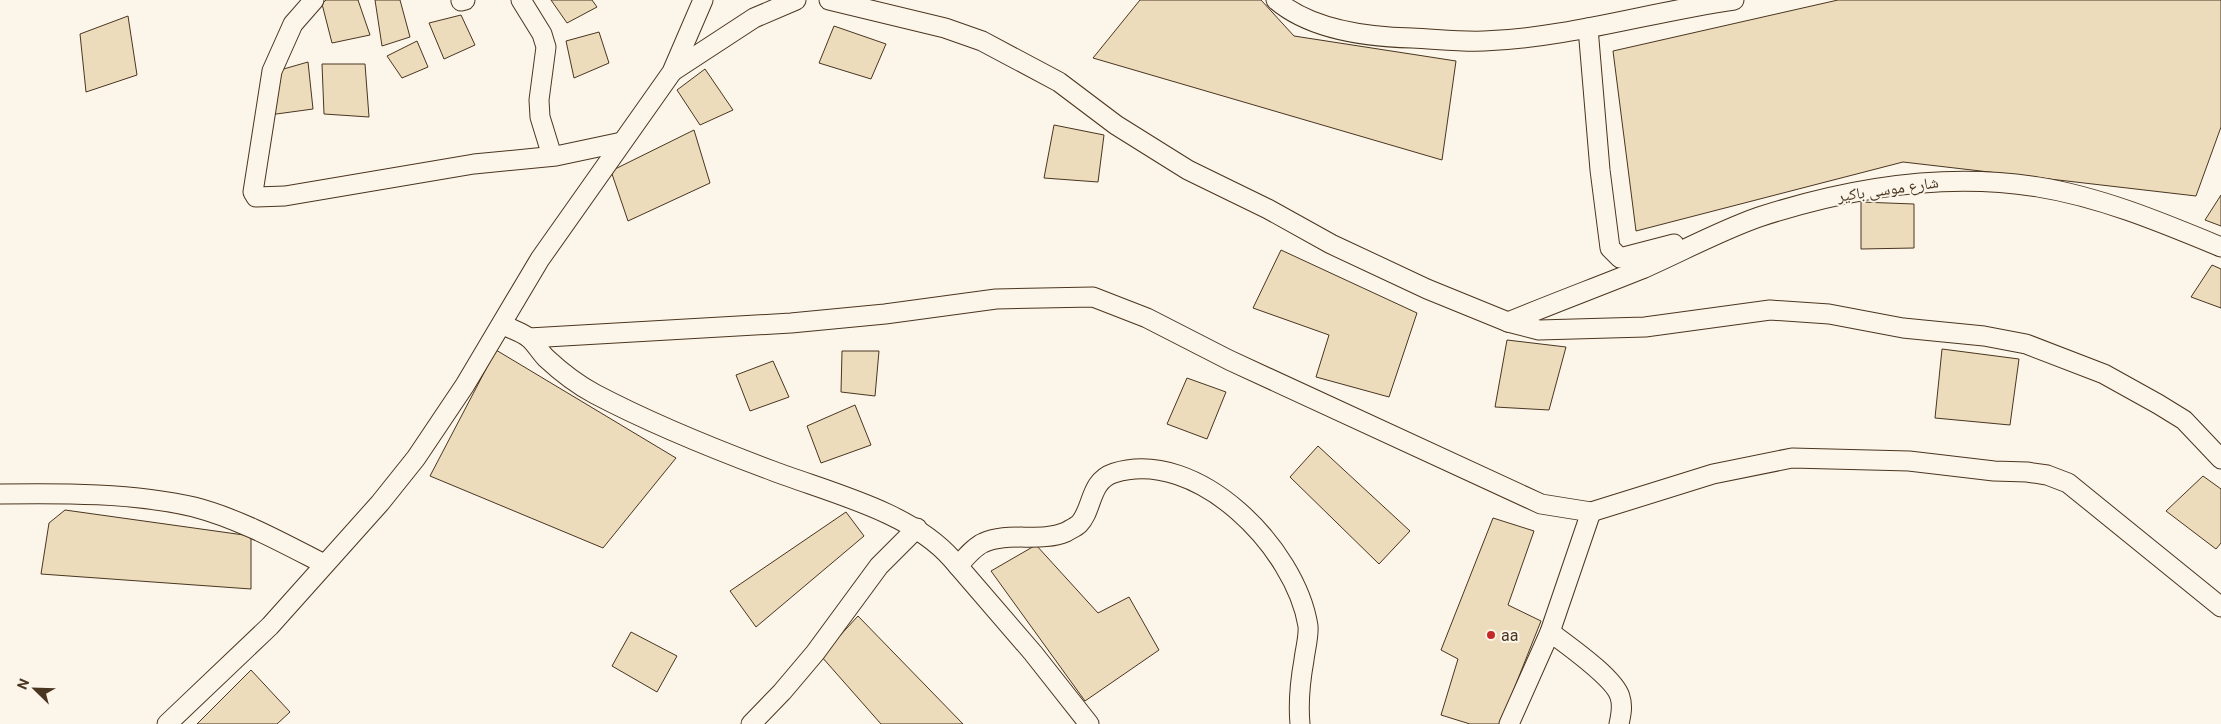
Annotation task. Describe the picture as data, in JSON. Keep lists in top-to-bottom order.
{
  "streets": {
    "street": ["شارع موسى باكير"]
  },
  "places": ["aa"],
  "north": "top left"
}
